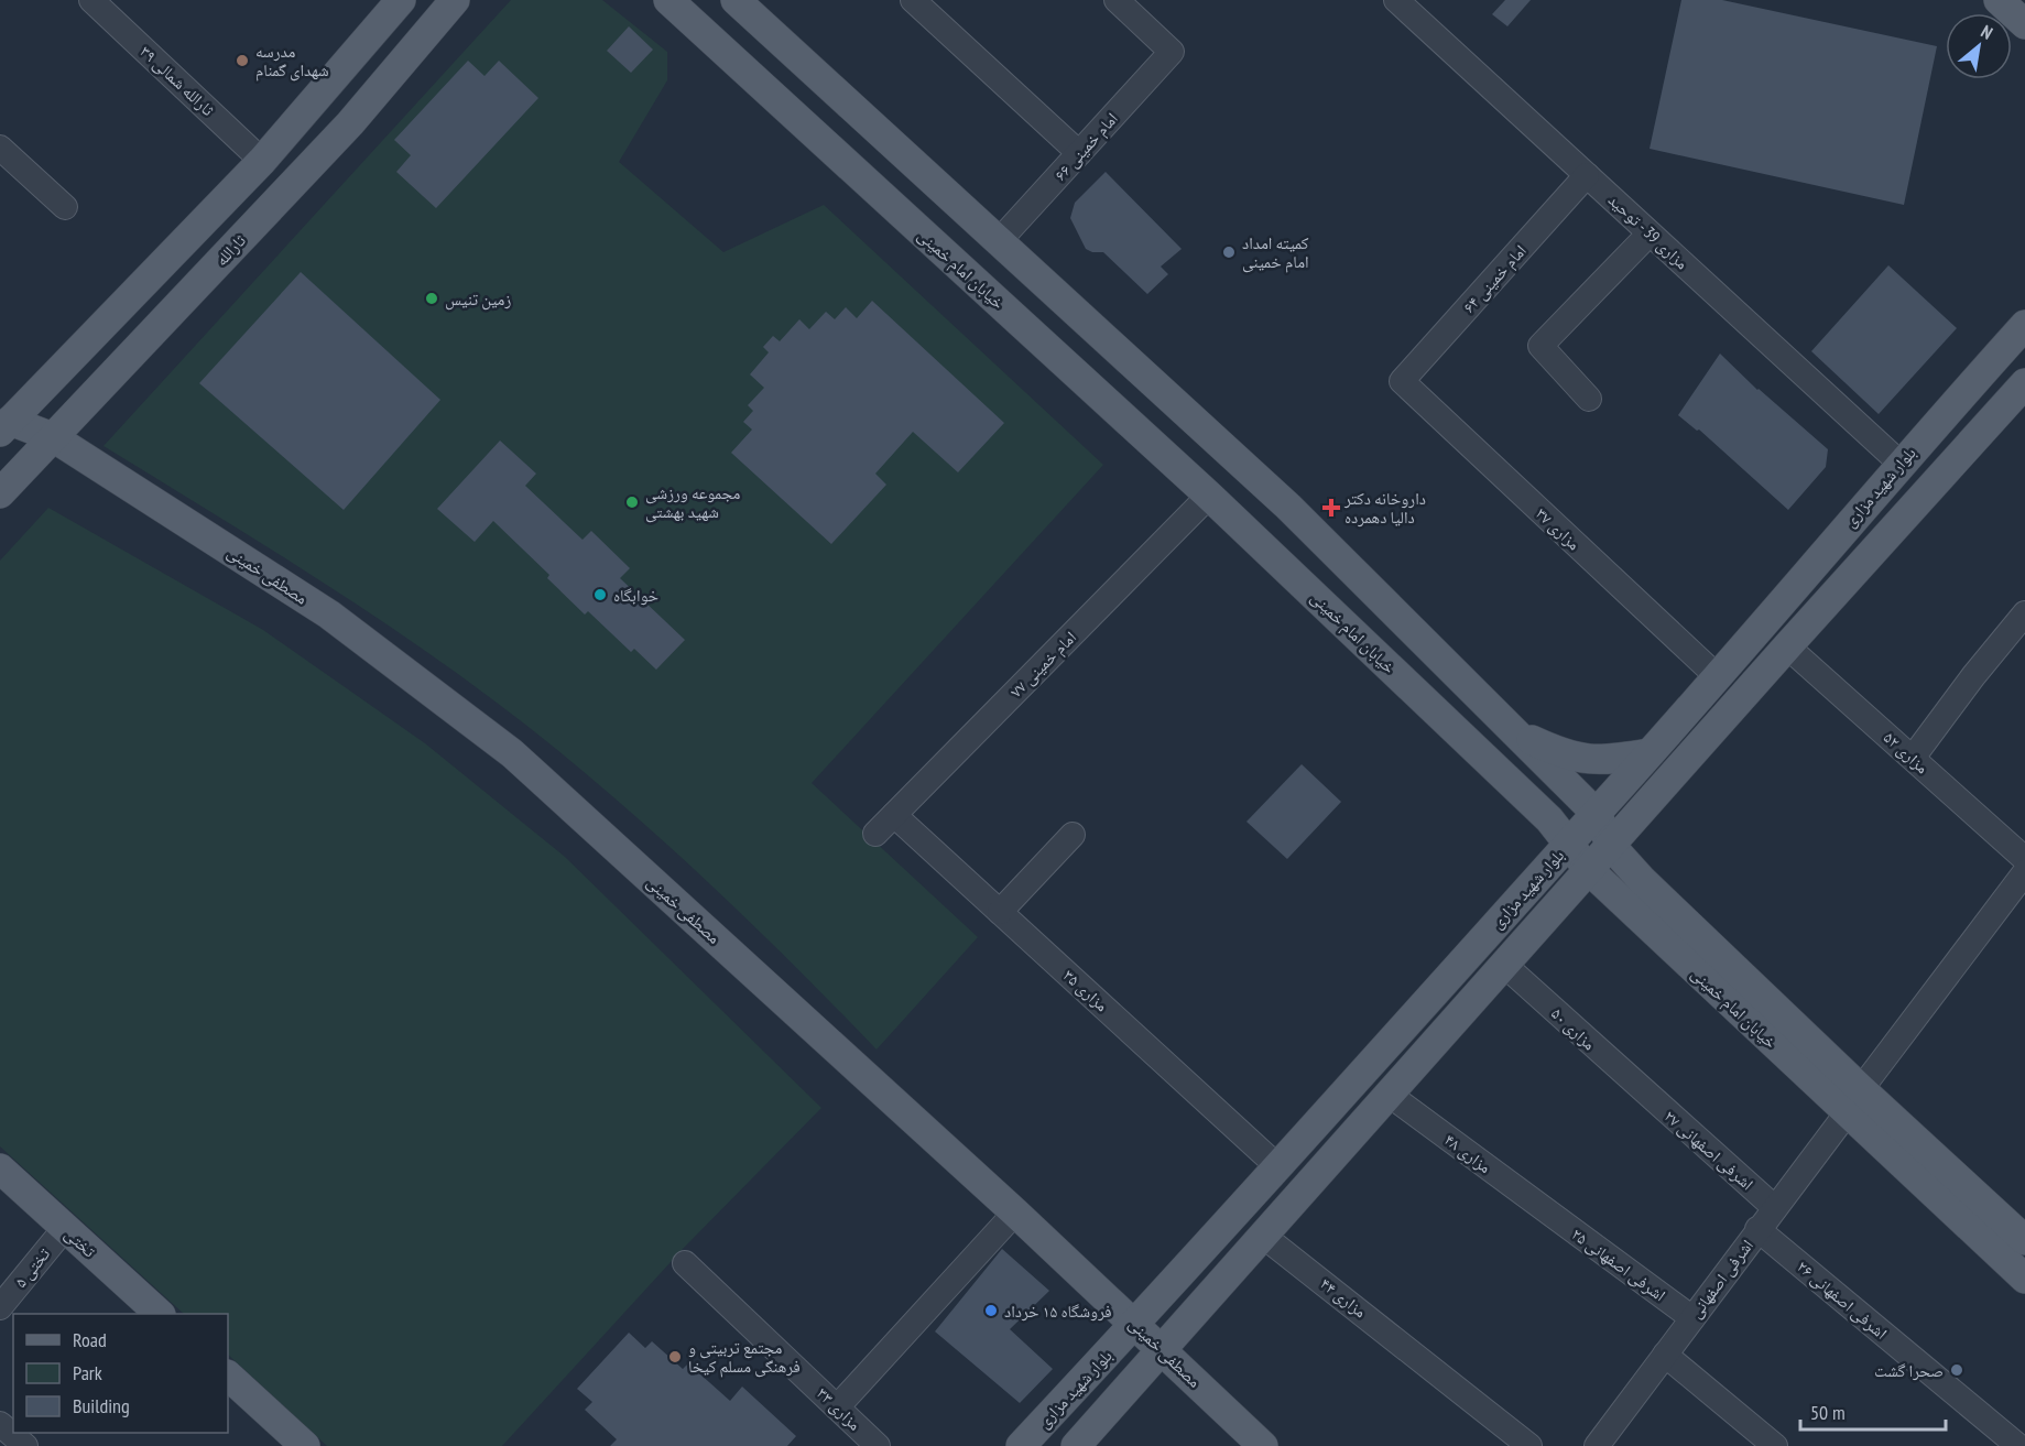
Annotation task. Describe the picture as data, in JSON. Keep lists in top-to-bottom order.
{
  "streets": {
    "main road": [
      "ثارالله",
      "خیابان امام خمینی",
      "بلوار شهید مزاری",
      "مصطفی خمینی",
      "تختی"
    ],
    "street": [
      "ثارالله شمالی ۳۹",
      "امام خمینی ۶۶",
      "مزاری 39 - توحید",
      "امام خمینی ۶۴",
      "مزاری ۳۷",
      "امام خمینی ۷۷",
      "مزاری ۵۲",
      "مزاری ۳۵",
      "مزاری ۵۰",
      "اشرفی اصفهانی ۲۷",
      "مزاری ۴۸",
      "اشرفی اصفهانی ۲۵",
      "تختی ۵",
      "اشرفی اصفهانی",
      "مزاری ۴۴",
      "اشرفی اصفهانی ۲۶",
      "مزاری ۳۳"
    ]
  },
  "crossings": [
    ["امام خمینی ۶۶", "خیابان امام خمینی"],
    ["مزاری 39 - توحید", "امام خمینی ۶۴"],
    ["مزاری 39 - توحید", "بلوار شهید مزاری"],
    ["ثارالله", "مصطفی خمینی"],
    ["خیابان امام خمینی", "بلوار شهید مزاری"],
    ["خیابان امام خمینی", "امام خمینی ۷۷"],
    ["خیابان امام خمینی", "اشرفی اصفهانی"],
    ["امام خمینی ۶۴", "مزاری ۳۷"],
    ["بلوار شهید مزاری", "مزاری ۳۷"],
    ["بلوار شهید مزاری", "مصطفی خمینی"],
    ["بلوار شهید مزاری", "مزاری ۵۲"],
    ["بلوار شهید مزاری", "مزاری ۳۵"],
    ["بلوار شهید مزاری", "مزاری ۵۰"],
    ["بلوار شهید مزاری", "مزاری ۴۸"],
    ["بلوار شهید مزاری", "مزاری ۴۴"],
    ["امام خمینی ۷۷", "مزاری ۳۵"],
    ["مزاری ۵۰", "اشرفی اصفهانی ۲۷"],
    ["اشرفی اصفهانی ۲۷", "اشرفی اصفهانی"],
    ["مزاری ۴۸", "اشرفی اصفهانی ۲۵"],
    ["تختی", "تختی ۵"],
    ["اشرفی اصفهانی ۲۵", "اشرفی اصفهانی"],
    ["اشرفی اصفهانی", "اشرفی اصفهانی ۲۶"]
  ],
  "places": {
    "other": [
      "مدرسه شهدای گمنام",
      "کمیته امداد امام خمینی",
      "زمین تنیس",
      "مجموعه ورزشی شهید بهشتی",
      "خوابگاه",
      "فروشگاه ۱۵ خرداد",
      "مجتمع تربیتی و فرهنگی مسلم کیخا",
      "صحرا گشت"
    ],
    "health": ["داروخانه دکتر دالیا دهمرده"]
  },
  "legend": ["Road", "Park", "Building"],
  "scale_bar": "50 m",
  "north": "top right"
}
